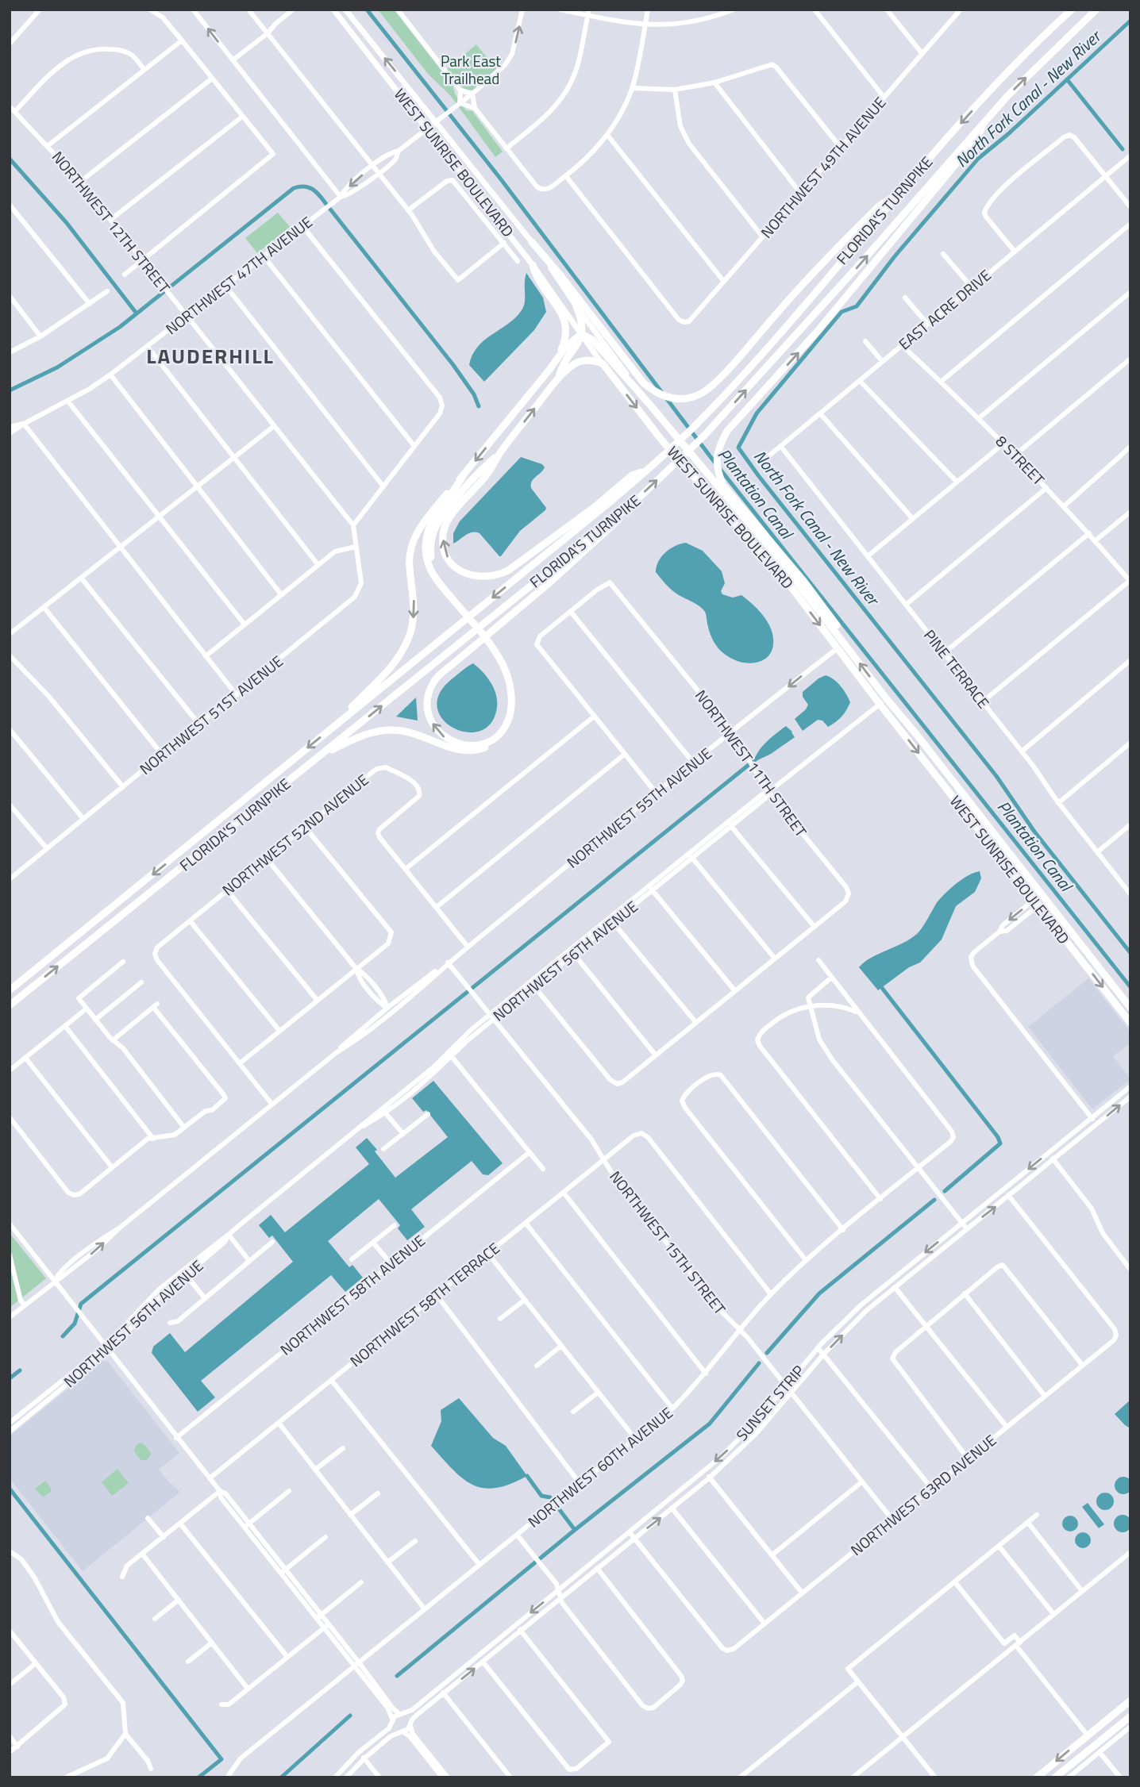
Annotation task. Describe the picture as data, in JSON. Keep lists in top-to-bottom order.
{
  "streets": {
    "highway": ["WEST SUNRISE BOULEVARD", "FLORIDA'S TURNPIKE"],
    "street": [
      "NORTHWEST 49TH AVENUE",
      "NORTHWEST 12TH STREET",
      "NORTHWEST 47TH AVENUE",
      "EAST ACRE DRIVE",
      "8 STREET",
      "PINE TERRACE",
      "NORTHWEST 51ST AVENUE",
      "NORTHWEST 11TH STREET",
      "NORTHWEST 55TH AVENUE",
      "NORTHWEST 52ND AVENUE",
      "NORTHWEST 56TH AVENUE",
      "NORTHWEST 15TH STREET",
      "NORTHWEST 58TH AVENUE",
      "NORTHWEST 58TH TERRACE",
      "SUNSET STRIP",
      "NORTHWEST 60TH AVENUE",
      "NORTHWEST 63RD AVENUE"
    ]
  },
  "crossings": [
    ["WEST SUNRISE BOULEVARD", "NORTHWEST 47TH AVENUE"],
    ["WEST SUNRISE BOULEVARD", "NORTHWEST 55TH AVENUE"],
    ["WEST SUNRISE BOULEVARD", "NORTHWEST 56TH AVENUE"],
    ["NORTHWEST 12TH STREET", "NORTHWEST 47TH AVENUE"],
    ["NORTHWEST 12TH STREET", "NORTHWEST 51ST AVENUE"],
    ["EAST ACRE DRIVE", "8 STREET"],
    ["EAST ACRE DRIVE", "PINE TERRACE"],
    ["NORTHWEST 11TH STREET", "NORTHWEST 55TH AVENUE"],
    ["NORTHWEST 11TH STREET", "NORTHWEST 56TH AVENUE"],
    ["NORTHWEST 55TH AVENUE", "NORTHWEST 15TH STREET"],
    ["NORTHWEST 56TH AVENUE", "NORTHWEST 15TH STREET"],
    ["NORTHWEST 15TH STREET", "NORTHWEST 58TH TERRACE"],
    ["NORTHWEST 15TH STREET", "SUNSET STRIP"],
    ["NORTHWEST 15TH STREET", "NORTHWEST 60TH AVENUE"],
    ["NORTHWEST 15TH STREET", "NORTHWEST 63RD AVENUE"],
    ["NORTHWEST 58TH TERRACE", "NORTHWEST 60TH AVENUE"],
    ["SUNSET STRIP", "NORTHWEST 63RD AVENUE"]
  ],
  "districts": ["LAUDERHILL"],
  "water": ["North Fork Canal - New River", "Plantation Canal"],
  "parks": ["Park East Trailhead"]
}
